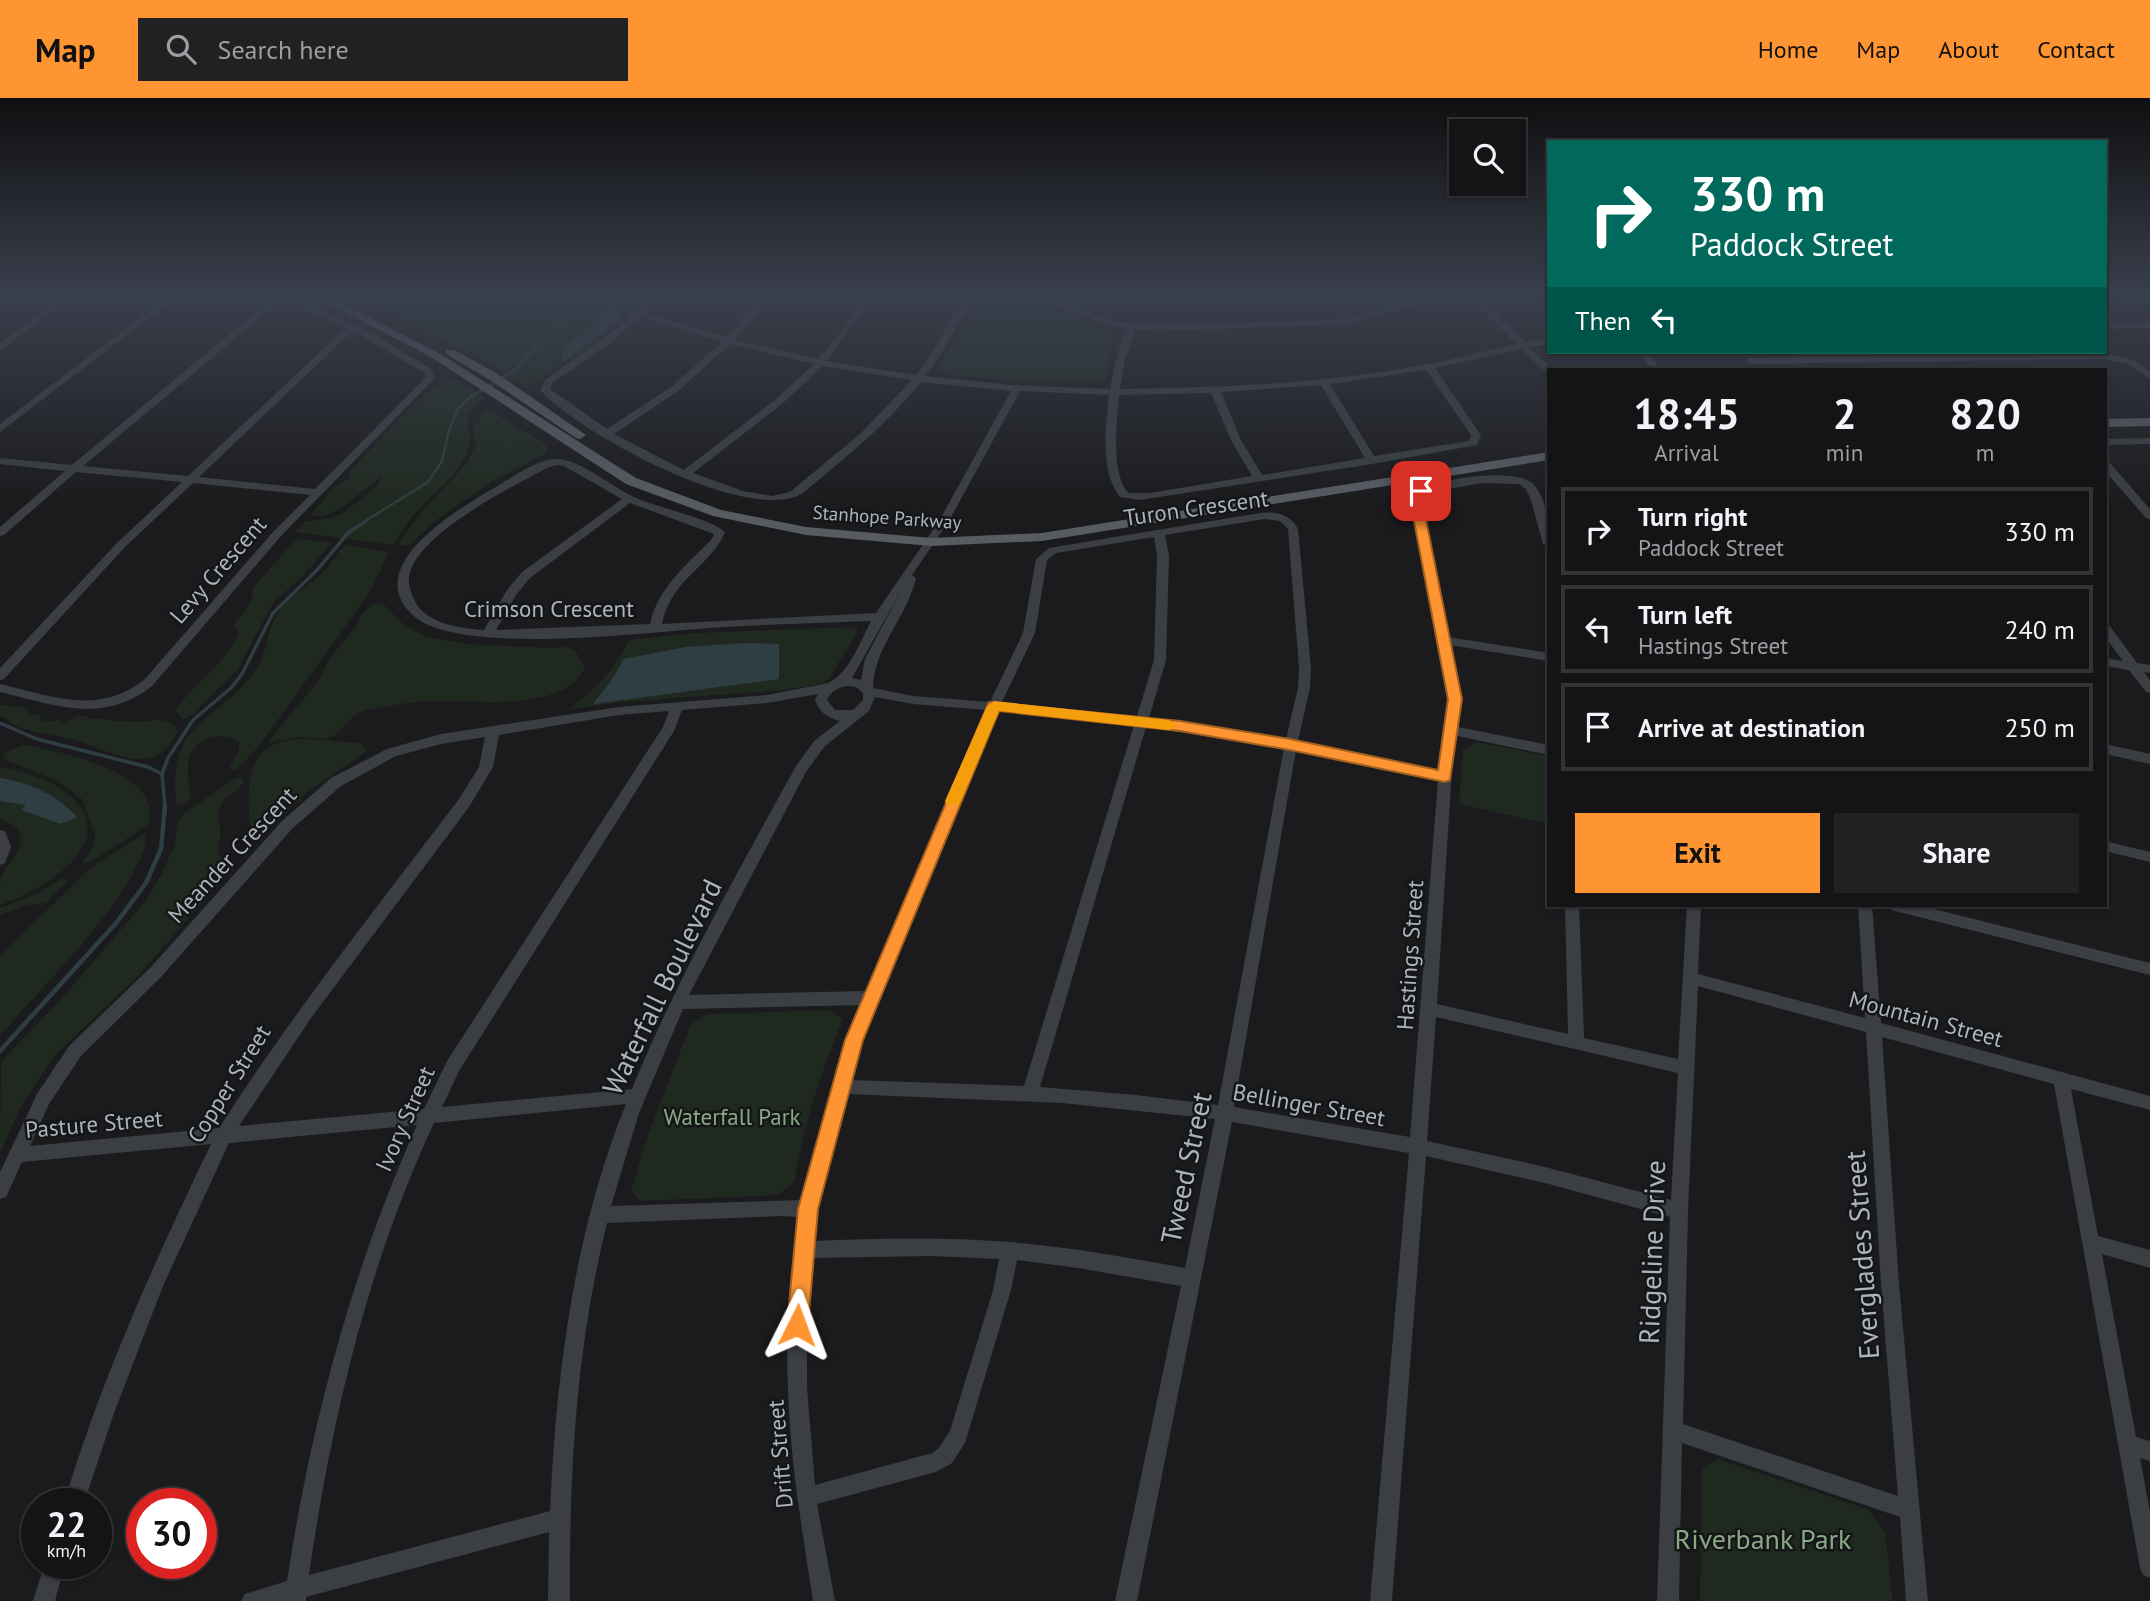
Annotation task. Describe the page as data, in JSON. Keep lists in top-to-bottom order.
{
  "streets": {
    "main road": ["Stanhope Parkway"],
    "street": [
      "Turon Crescent",
      "Levy Crescent",
      "Crimson Crescent",
      "Meander Crescent",
      "Hastings Street",
      "Waterfall Boulevard",
      "Mountain Street",
      "Copper Street",
      "Bellinger Street",
      "Ivory Street",
      "Pasture Street",
      "Tweed Street",
      "Ridgeline Drive",
      "Everglades Street",
      "Drift Street"
    ]
  },
  "crossings": [
    ["Turon Crescent", "Tweed Street"],
    ["Turon Crescent", "Drift Street"],
    ["Meander Crescent", "Waterfall Boulevard"],
    ["Meander Crescent", "Copper Street"],
    ["Meander Crescent", "Ivory Street"],
    ["Meander Crescent", "Pasture Street"],
    ["Hastings Street", "Bellinger Street"],
    ["Waterfall Boulevard", "Pasture Street"],
    ["Mountain Street", "Ridgeline Drive"],
    ["Mountain Street", "Everglades Street"],
    ["Copper Street", "Pasture Street"],
    ["Bellinger Street", "Tweed Street"],
    ["Bellinger Street", "Ridgeline Drive"],
    ["Bellinger Street", "Drift Street"],
    ["Ivory Street", "Pasture Street"]
  ],
  "parks": ["Waterfall Park", "Riverbank Park"],
  "page": {
    "header": "Map",
    "search": "Search here",
    "nav": [
      "Home",
      "Map",
      "About",
      "Contact"
    ],
    "turn": ["330 m", "Paddock Street"],
    "then": "Then",
    "eta": [
      "18:45",
      "Arrival",
      "2",
      "min",
      "820",
      "m"
    ],
    "list": [
      {
        "name": "Turn right",
        "note": "Paddock Street",
        "value": "330 m"
      },
      {
        "name": "Turn left",
        "note": "Hastings Street",
        "value": "240 m"
      },
      {
        "name": "Arrive at destination",
        "value": "250 m"
      }
    ],
    "buttons": ["Exit", "Share"],
    "speed": "22 km/h",
    "limit": "30"
  }
}
